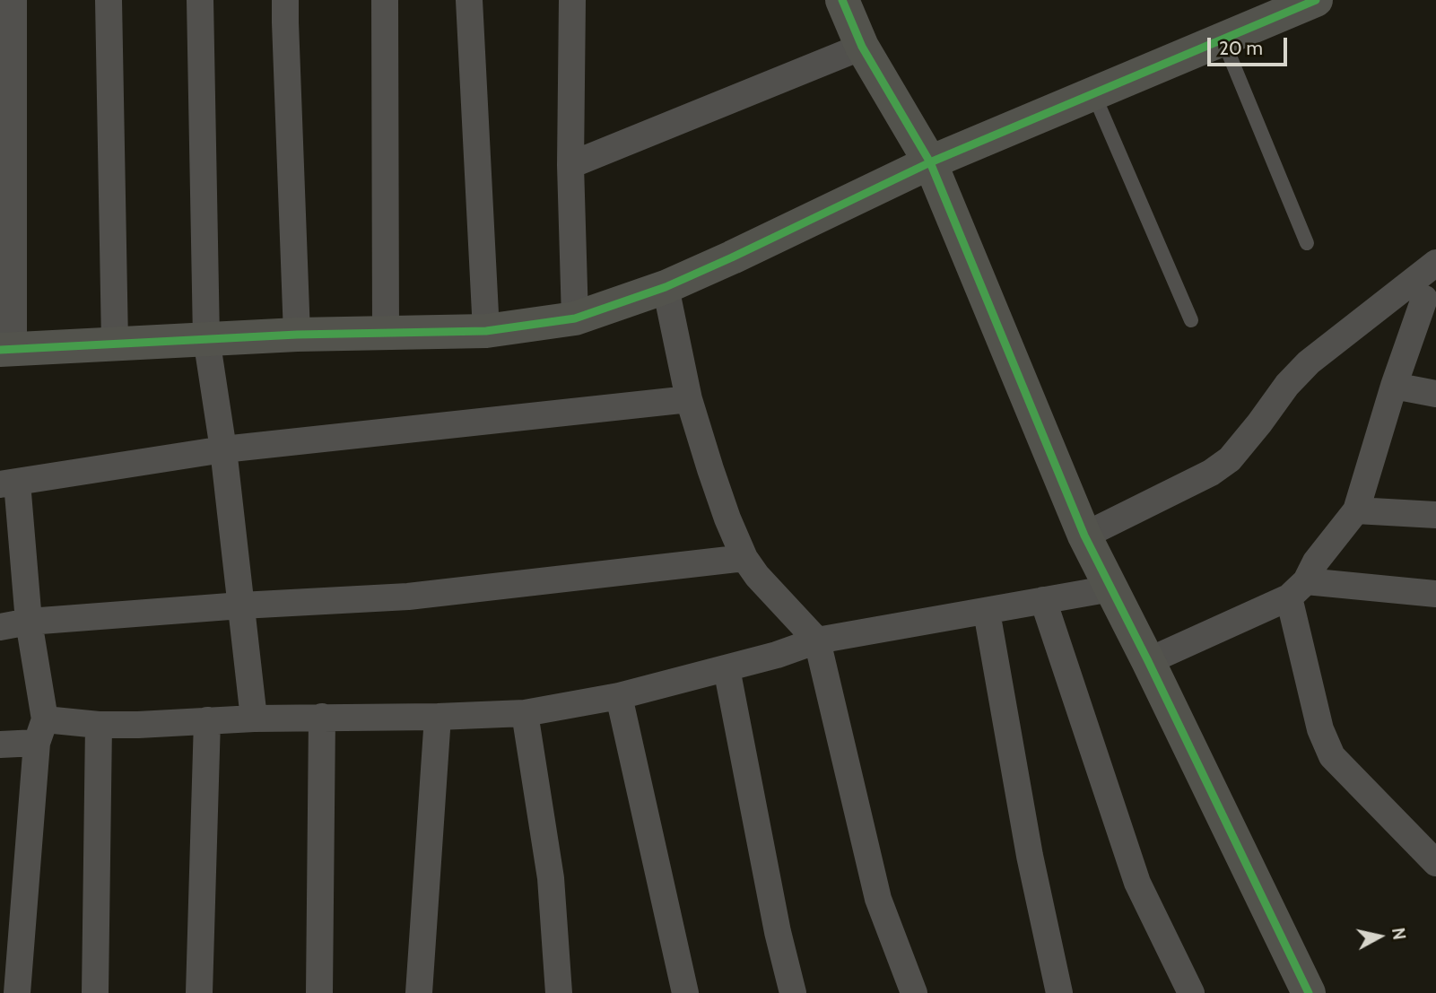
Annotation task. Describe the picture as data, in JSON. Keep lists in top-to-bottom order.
{
  "scale_bar": "20 m",
  "north": "right"
}
